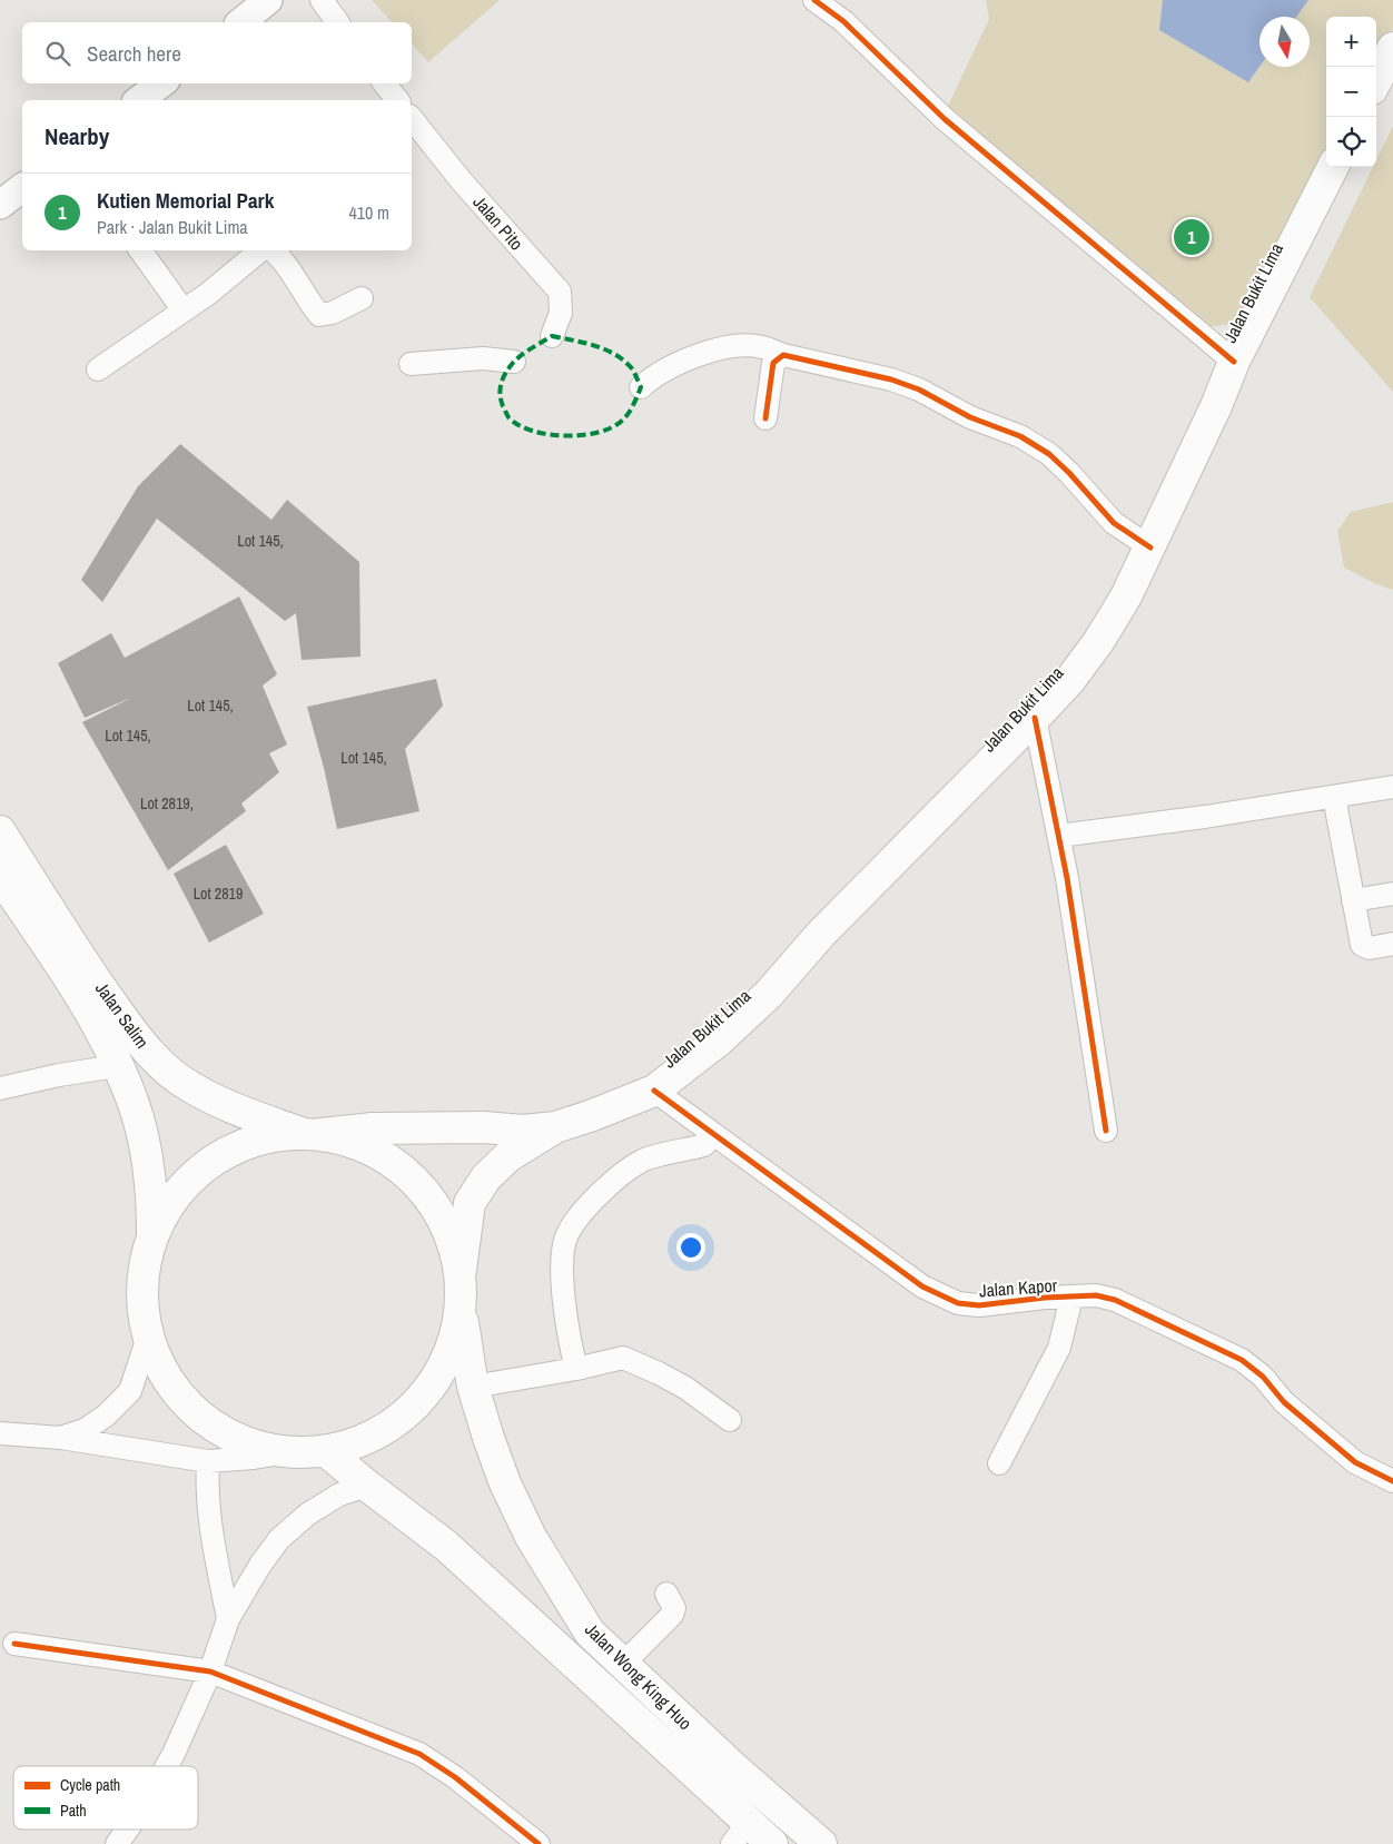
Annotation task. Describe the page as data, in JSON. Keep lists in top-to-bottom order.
{
  "streets": {
    "main road": ["Jalan Bukit Lima", "Jalan Salim", "Jalan Wong King Huo"],
    "street": ["Jalan Pito", "Jalan Kapor"]
  },
  "crossings": [
    ["Jalan Bukit Lima", "Jalan Kapor"]
  ],
  "house_numbers": [
    "Lot 145,",
    "Lot 145,",
    "Lot 145,",
    "Lot 145,",
    "Lot 2819,",
    "Lot 2819"
  ],
  "legend": ["Cycle path", "Path"],
  "north": "bottom",
  "page": {
    "map_buttons": ["+", "−"],
    "search": "Search here",
    "heading": "Nearby",
    "list": [
      {
        "mark": "1",
        "name": "Kutien Memorial Park",
        "note": "Park · Jalan Bukit Lima",
        "value": "410 m"
      }
    ],
    "pins": "1"
  }
}
